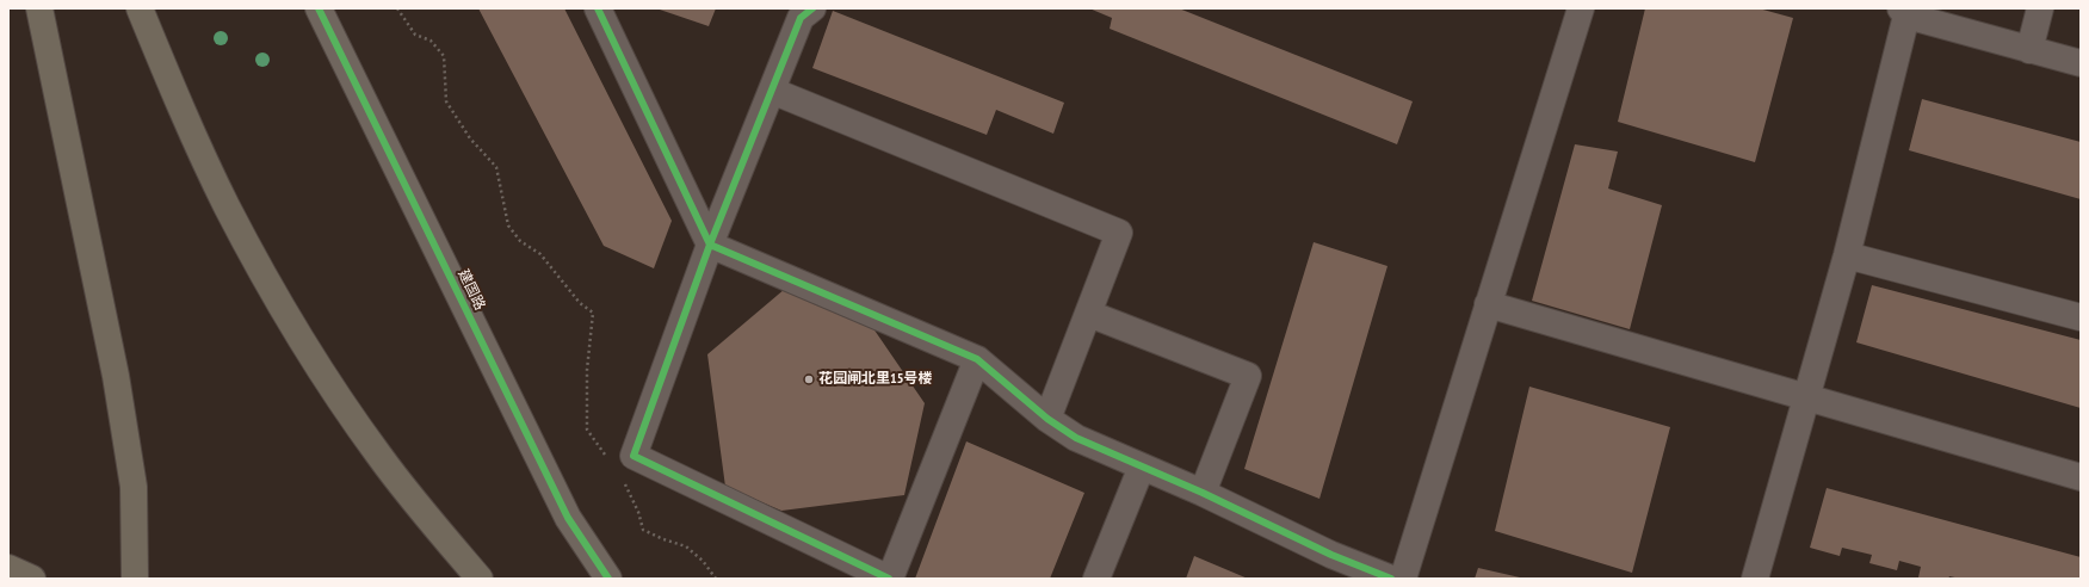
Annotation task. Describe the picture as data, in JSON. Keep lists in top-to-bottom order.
{
  "streets": {
    "main road": ["建国路"]
  },
  "places": ["花园闸北里15号楼"]
}
